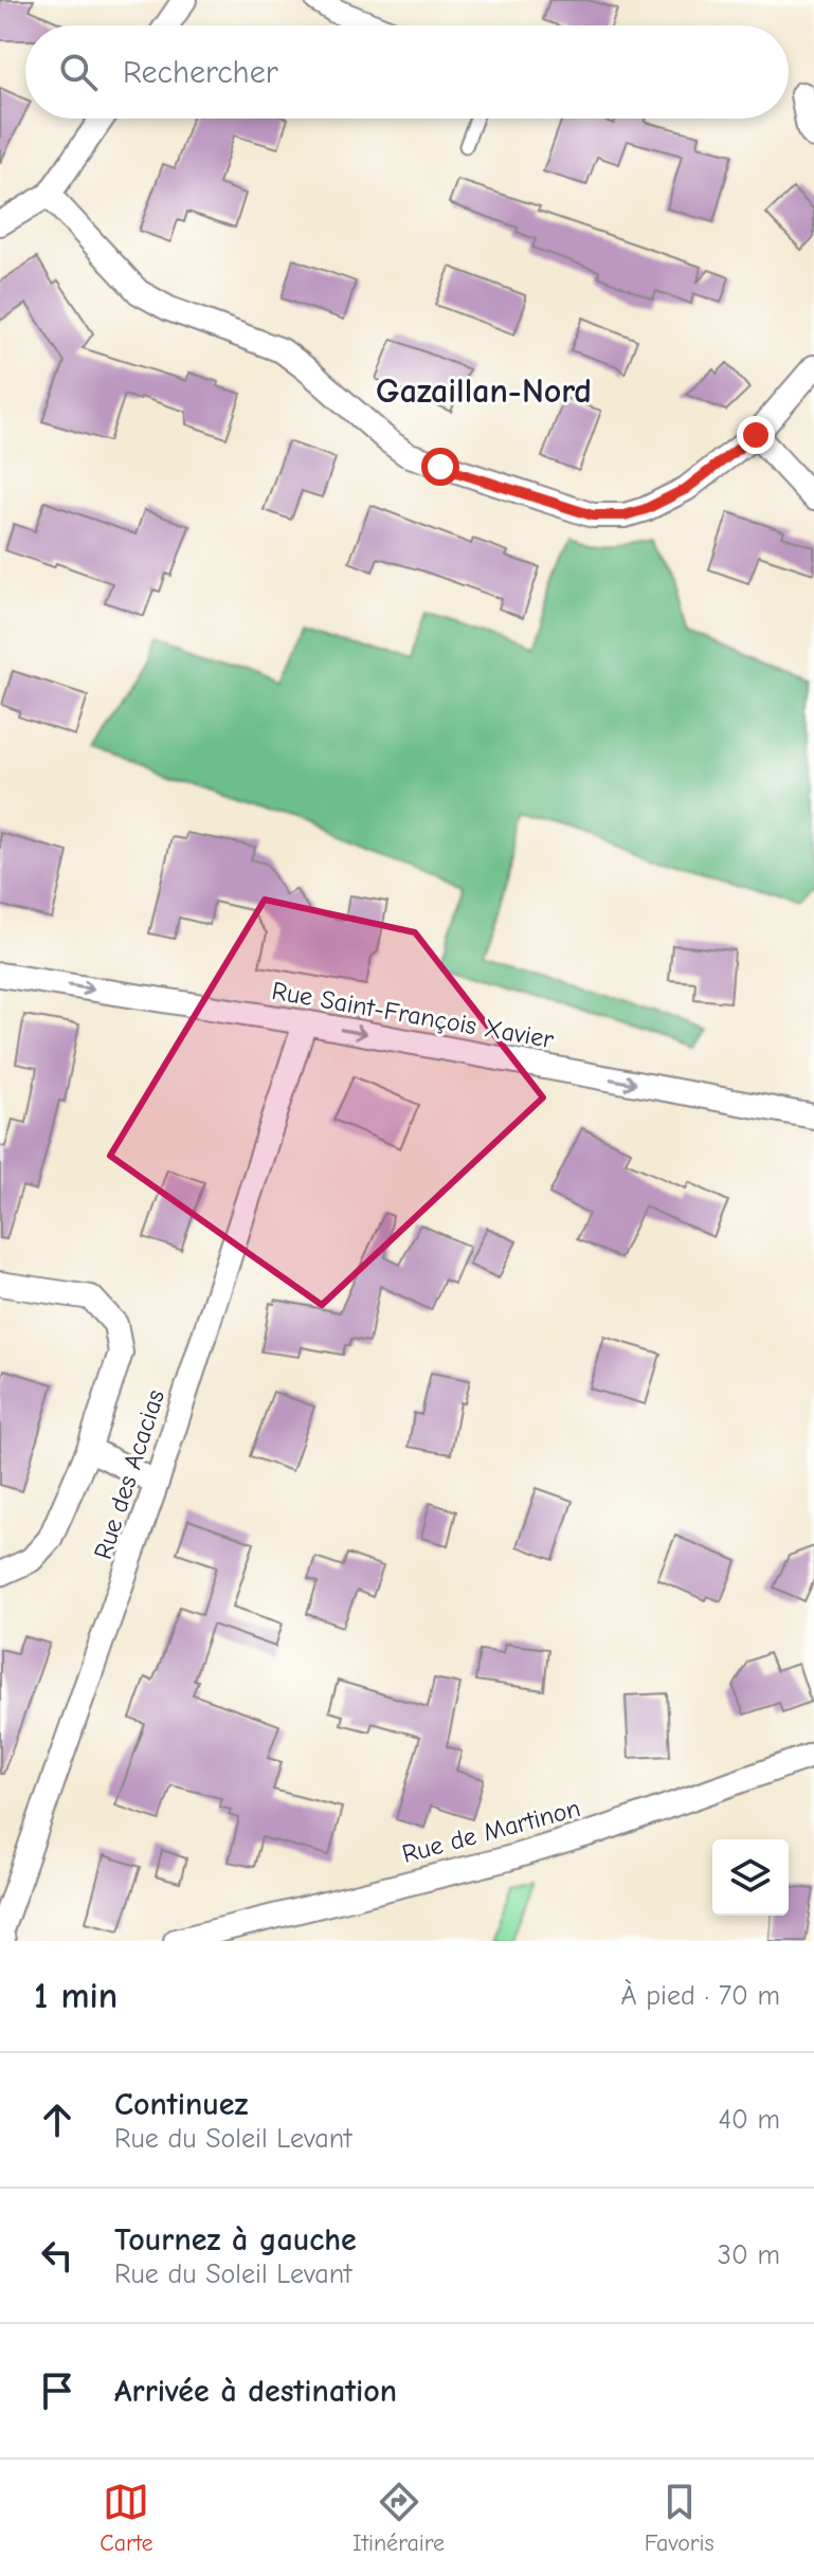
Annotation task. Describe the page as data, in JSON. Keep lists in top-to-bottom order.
{
  "streets": {
    "street": ["Rue Saint-François Xavier", "Rue des Acacias", "Rue de Martinon"]
  },
  "crossings": [
    ["Rue Saint-François Xavier", "Rue des Acacias"]
  ],
  "one_way": ["Rue Saint-François Xavier"],
  "districts": ["Gazaillan-Nord"],
  "page": {
    "search": "Rechercher",
    "heading": ["1 min", "À pied · 70 m"],
    "list": [
      ["Continuez", "Rue du Soleil Levant", "40 m"],
      ["Tournez à gauche", "Rue du Soleil Levant", "30 m"],
      "Arrivée à destination"
    ],
    "nav": ["Carte", "Itinéraire", "Favoris"]
  }
}
